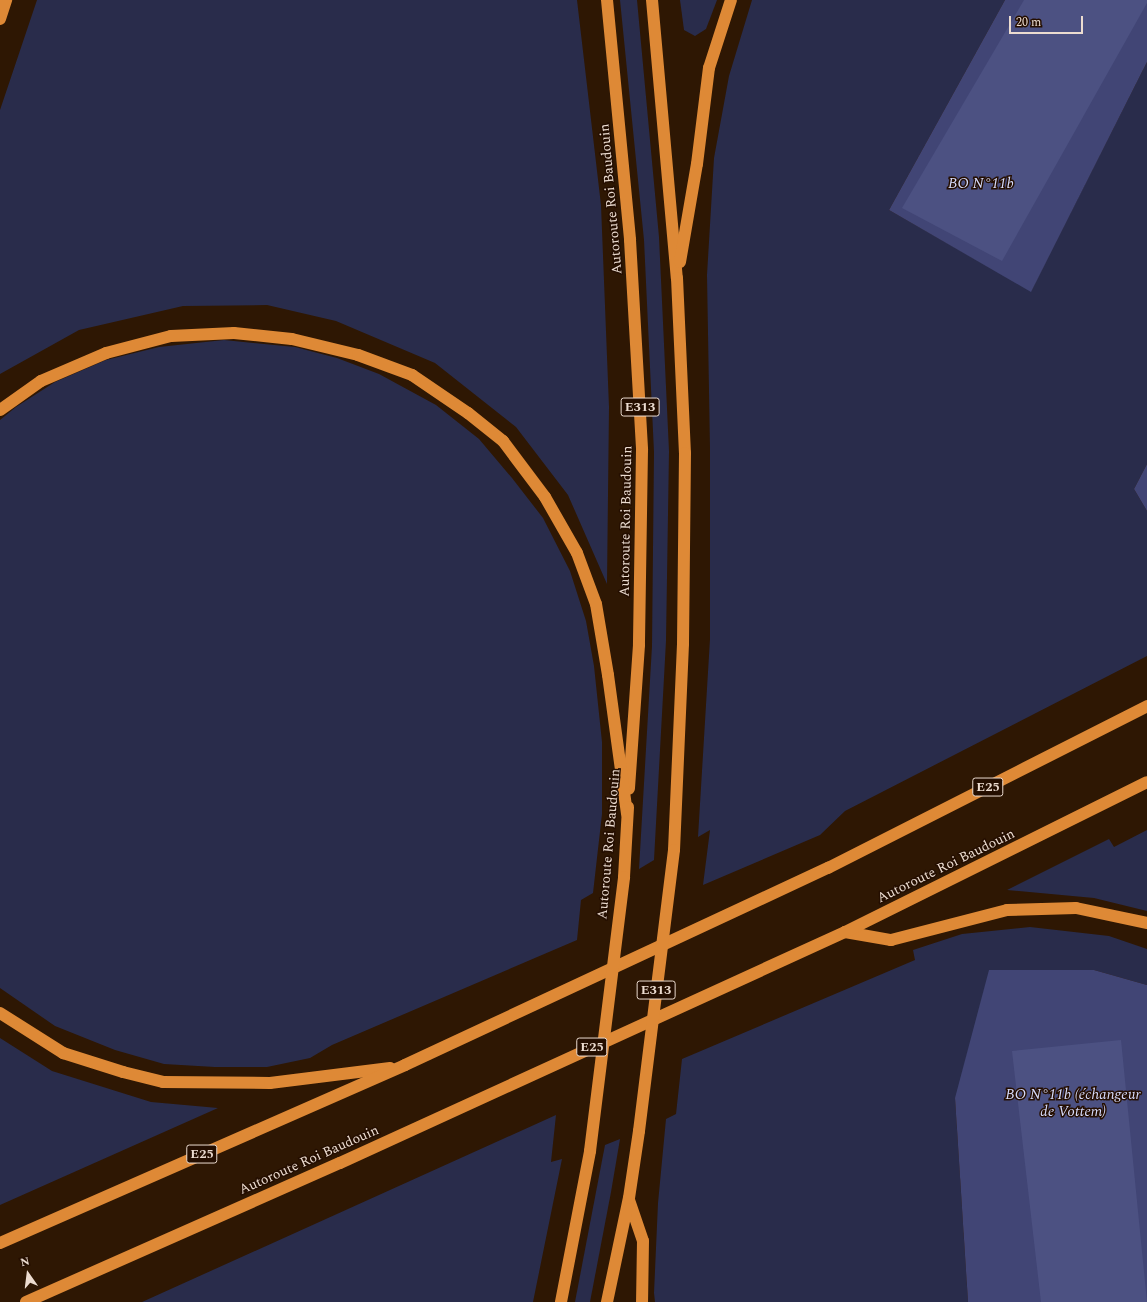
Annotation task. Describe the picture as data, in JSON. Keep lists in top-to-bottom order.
{
  "streets": {
    "highway": ["Autoroute Roi Baudouin", "E313", "E25"]
  },
  "water": ["BO N°11b", "BO N°11b (échangeur de Vottem)"],
  "scale_bar": "20 m",
  "north": "top"
}
